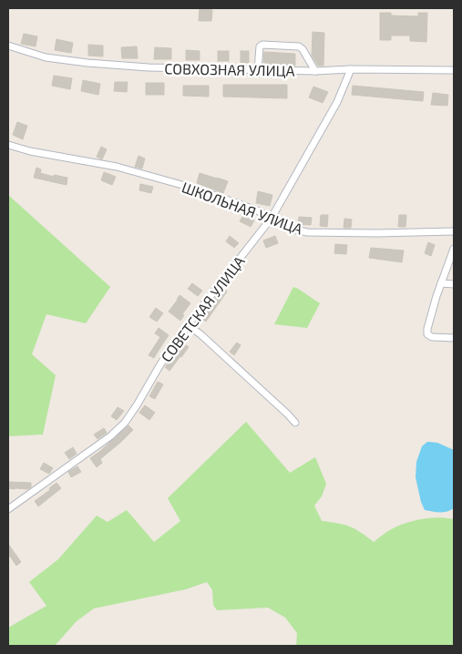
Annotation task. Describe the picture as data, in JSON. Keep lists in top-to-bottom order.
{
  "streets": {
    "street": ["СОВХОЗНАЯ УЛИЦА", "ШКОЛЬНАЯ УЛИЦА", "СОВЕТСКАЯ УЛИЦА"]
  },
  "crossings": [
    ["СОВХОЗНАЯ УЛИЦА", "СОВЕТСКАЯ УЛИЦА"],
    ["ШКОЛЬНАЯ УЛИЦА", "СОВЕТСКАЯ УЛИЦА"]
  ]
}
